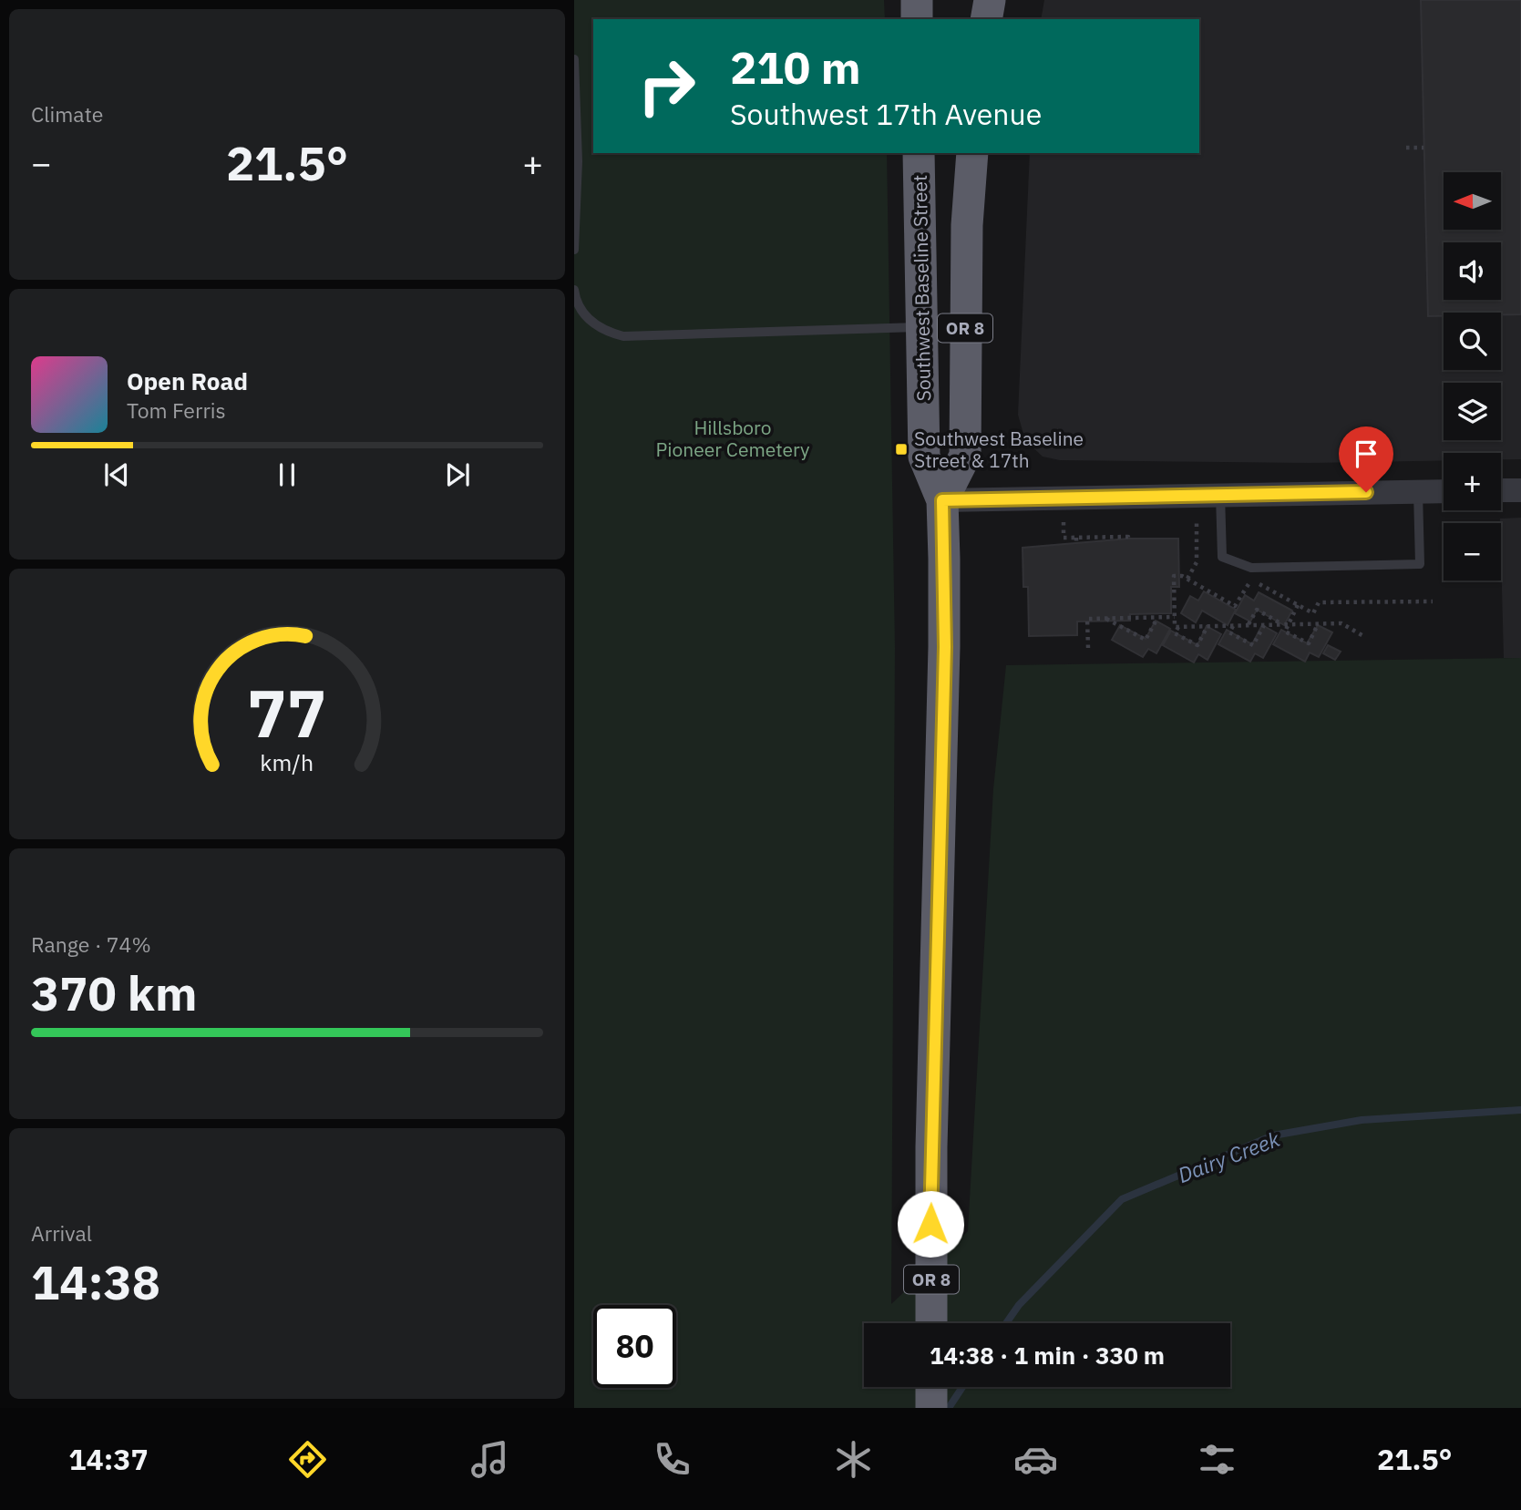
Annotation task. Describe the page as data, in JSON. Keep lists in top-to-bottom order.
{
  "streets": {
    "highway": ["Southwest Baseline Street", "OR 8"]
  },
  "crossings": [
    ["Southwest Baseline Street", "OR 8"]
  ],
  "water": ["Dairy Creek"],
  "parks": ["Hillsboro Pioneer Cemetery"],
  "places": {
    "transit": ["Southwest Baseline Street & 17th"]
  },
  "north": "left",
  "page": {
    "tile": [
      "Climate",
      ["Range · 74%", "370 km"],
      ["Arrival", "14:38"]
    ],
    "turn": ["210 m", "Southwest 17th Avenue"],
    "heat": ["−", "21.5°", "+"],
    "map_buttons": ["+", "−"],
    "song": ["Open Road", "Tom Ferris"],
    "limit": "80",
    "trip": "14:38 · 1 min · 330 m",
    "tabs": ["14:37", "21.5°"],
    "gauge": ["77", "km/h"]
  }
}
